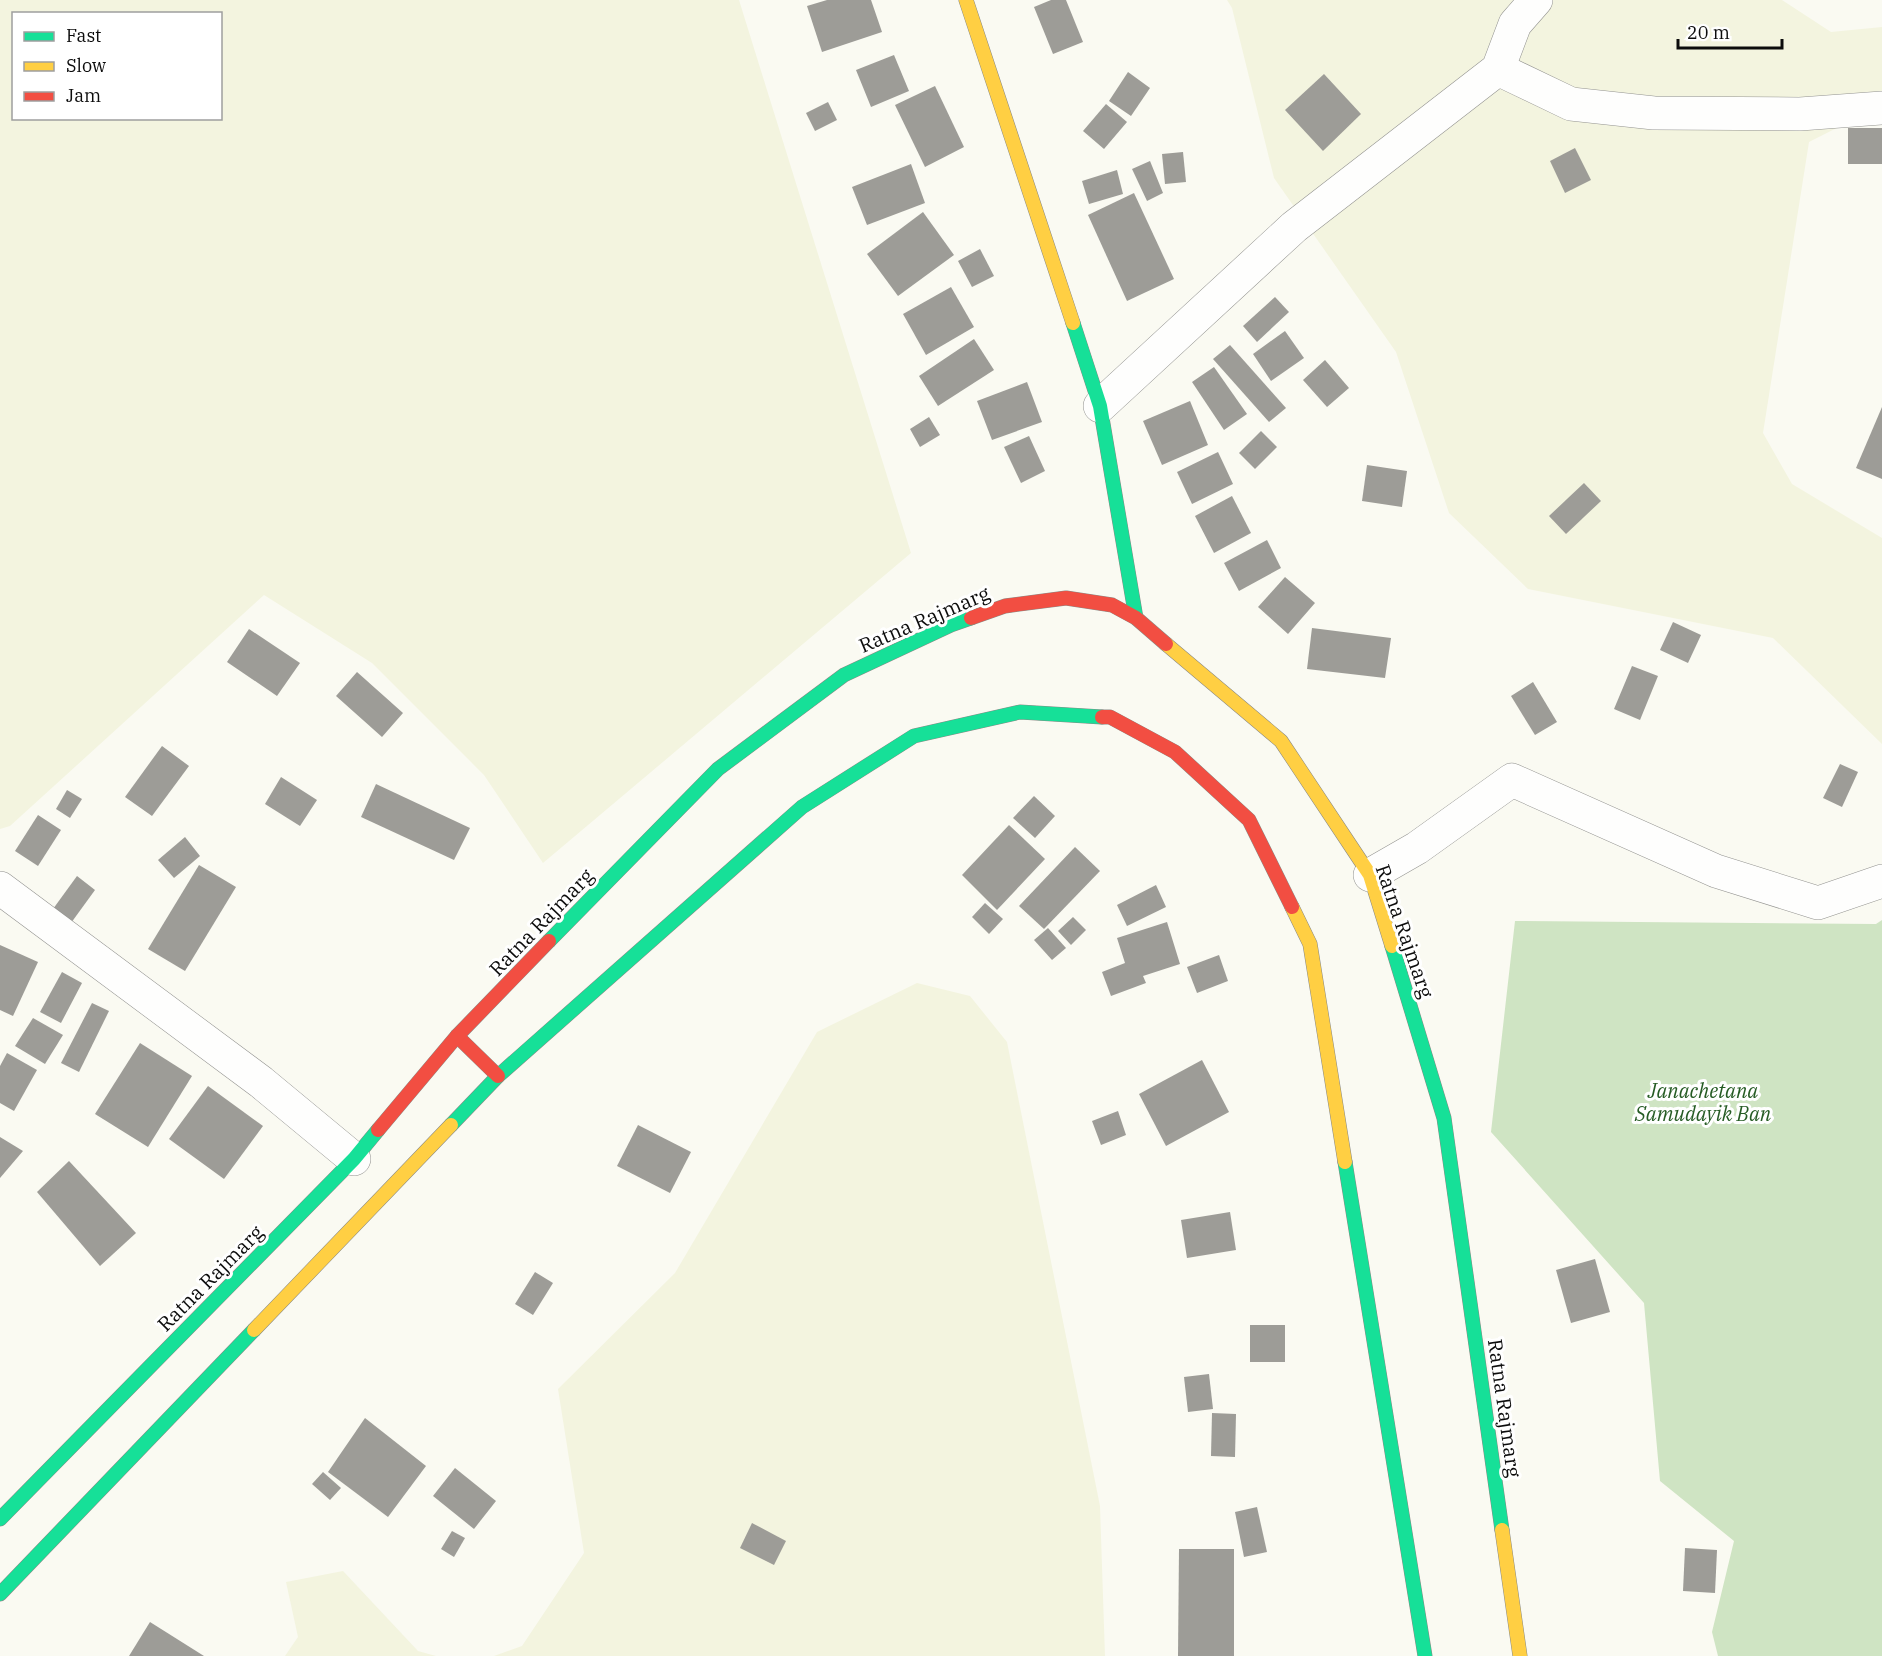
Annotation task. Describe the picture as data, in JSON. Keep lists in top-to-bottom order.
{
  "streets": {
    "main road": ["Ratna Rajmarg"]
  },
  "parks": ["Janachetana Samudayik Ban"],
  "legend": ["Fast", "Slow", "Jam"],
  "scale_bar": "20 m"
}
